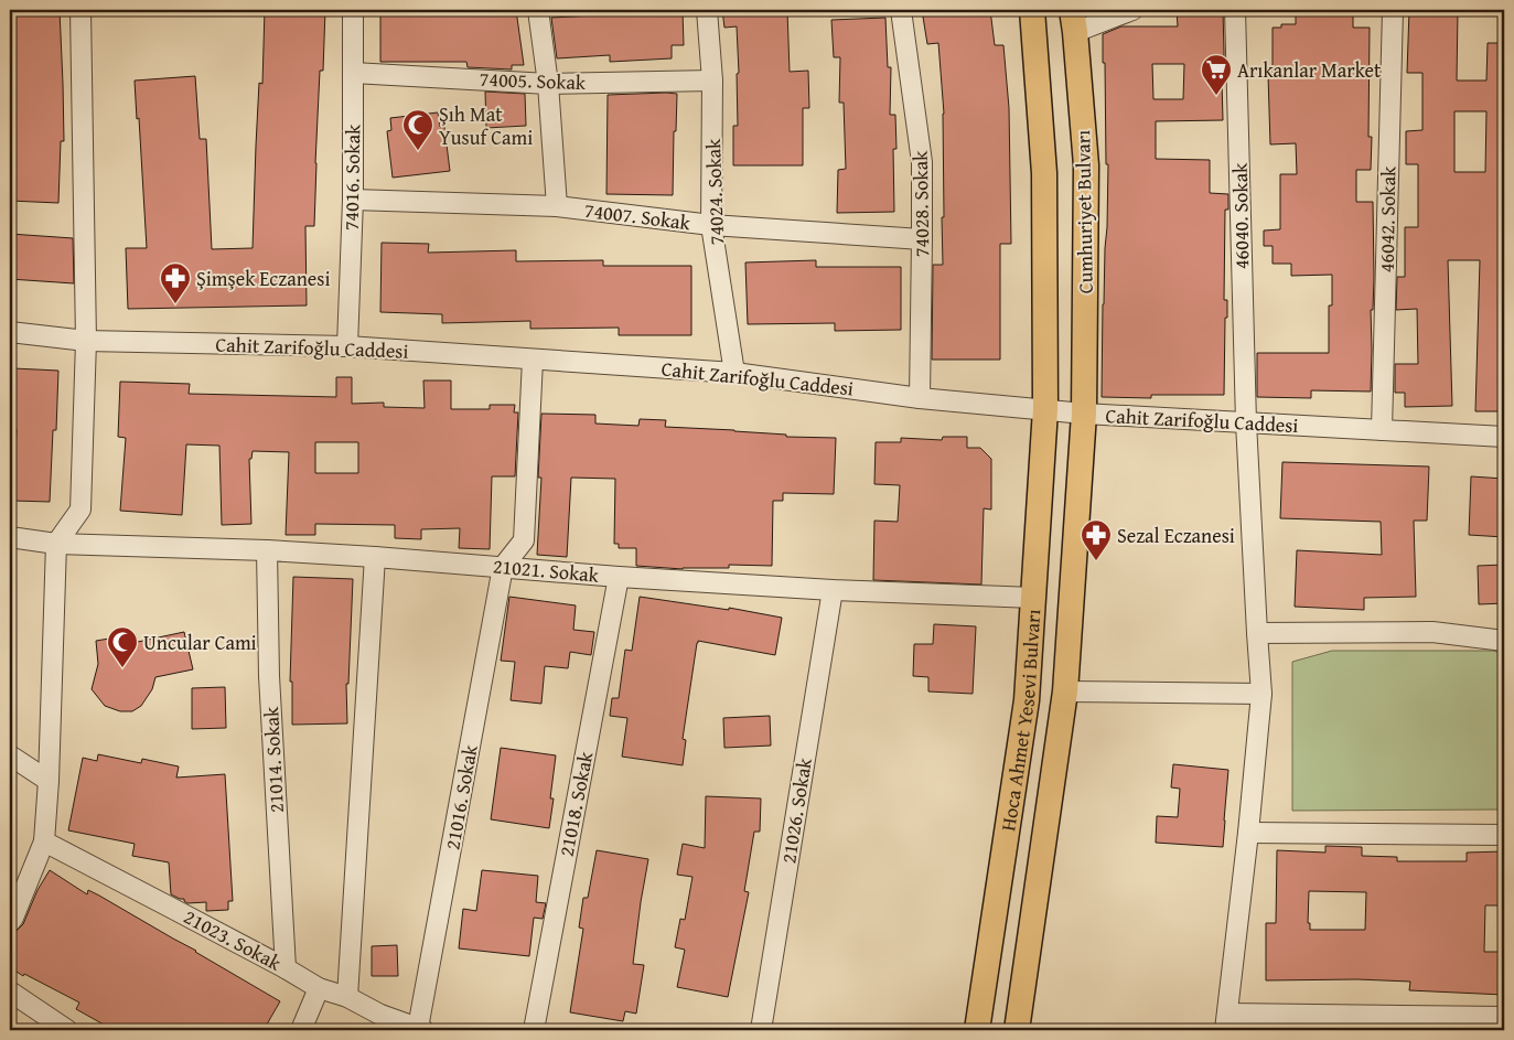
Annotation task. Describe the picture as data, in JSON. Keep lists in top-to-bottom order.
{
  "streets": {
    "main road": ["Cumhuriyet Bulvarı", "Hoca Ahmet Yesevi Bulvarı"],
    "street": [
      "74005. Sokak",
      "74016. Sokak",
      "74024. Sokak",
      "74028. Sokak",
      "74007. Sokak",
      "46040. Sokak",
      "46042. Sokak",
      "Cahit Zarifoğlu Caddesi",
      "21021. Sokak",
      "21014. Sokak",
      "21016. Sokak",
      "21018. Sokak",
      "21026. Sokak",
      "21023. Sokak"
    ]
  },
  "crossings": [
    ["74005. Sokak", "74016. Sokak"],
    ["74005. Sokak", "74024. Sokak"],
    ["74016. Sokak", "74007. Sokak"],
    ["74016. Sokak", "Cahit Zarifoğlu Caddesi"],
    ["74024. Sokak", "74007. Sokak"],
    ["74024. Sokak", "Cahit Zarifoğlu Caddesi"],
    ["74028. Sokak", "74007. Sokak"],
    ["74028. Sokak", "Cahit Zarifoğlu Caddesi"],
    ["Cumhuriyet Bulvarı", "Cahit Zarifoğlu Caddesi"],
    ["Cumhuriyet Bulvarı", "Hoca Ahmet Yesevi Bulvarı"],
    ["46040. Sokak", "Cahit Zarifoğlu Caddesi"],
    ["46042. Sokak", "Cahit Zarifoğlu Caddesi"],
    ["Cahit Zarifoğlu Caddesi", "Hoca Ahmet Yesevi Bulvarı"],
    ["21021. Sokak", "Hoca Ahmet Yesevi Bulvarı"],
    ["21021. Sokak", "21014. Sokak"],
    ["21021. Sokak", "21016. Sokak"],
    ["21021. Sokak", "21018. Sokak"],
    ["21021. Sokak", "21026. Sokak"],
    ["21014. Sokak", "21023. Sokak"],
    ["21016. Sokak", "21023. Sokak"]
  ],
  "places": {
    "supermarket": ["Arıkanlar Market"],
    "mosque": ["Şıh Mat Yusuf Cami", "Uncular Cami"],
    "pharmacy": ["Şimşek Eczanesi", "Sezal Eczanesi"]
  }
}
